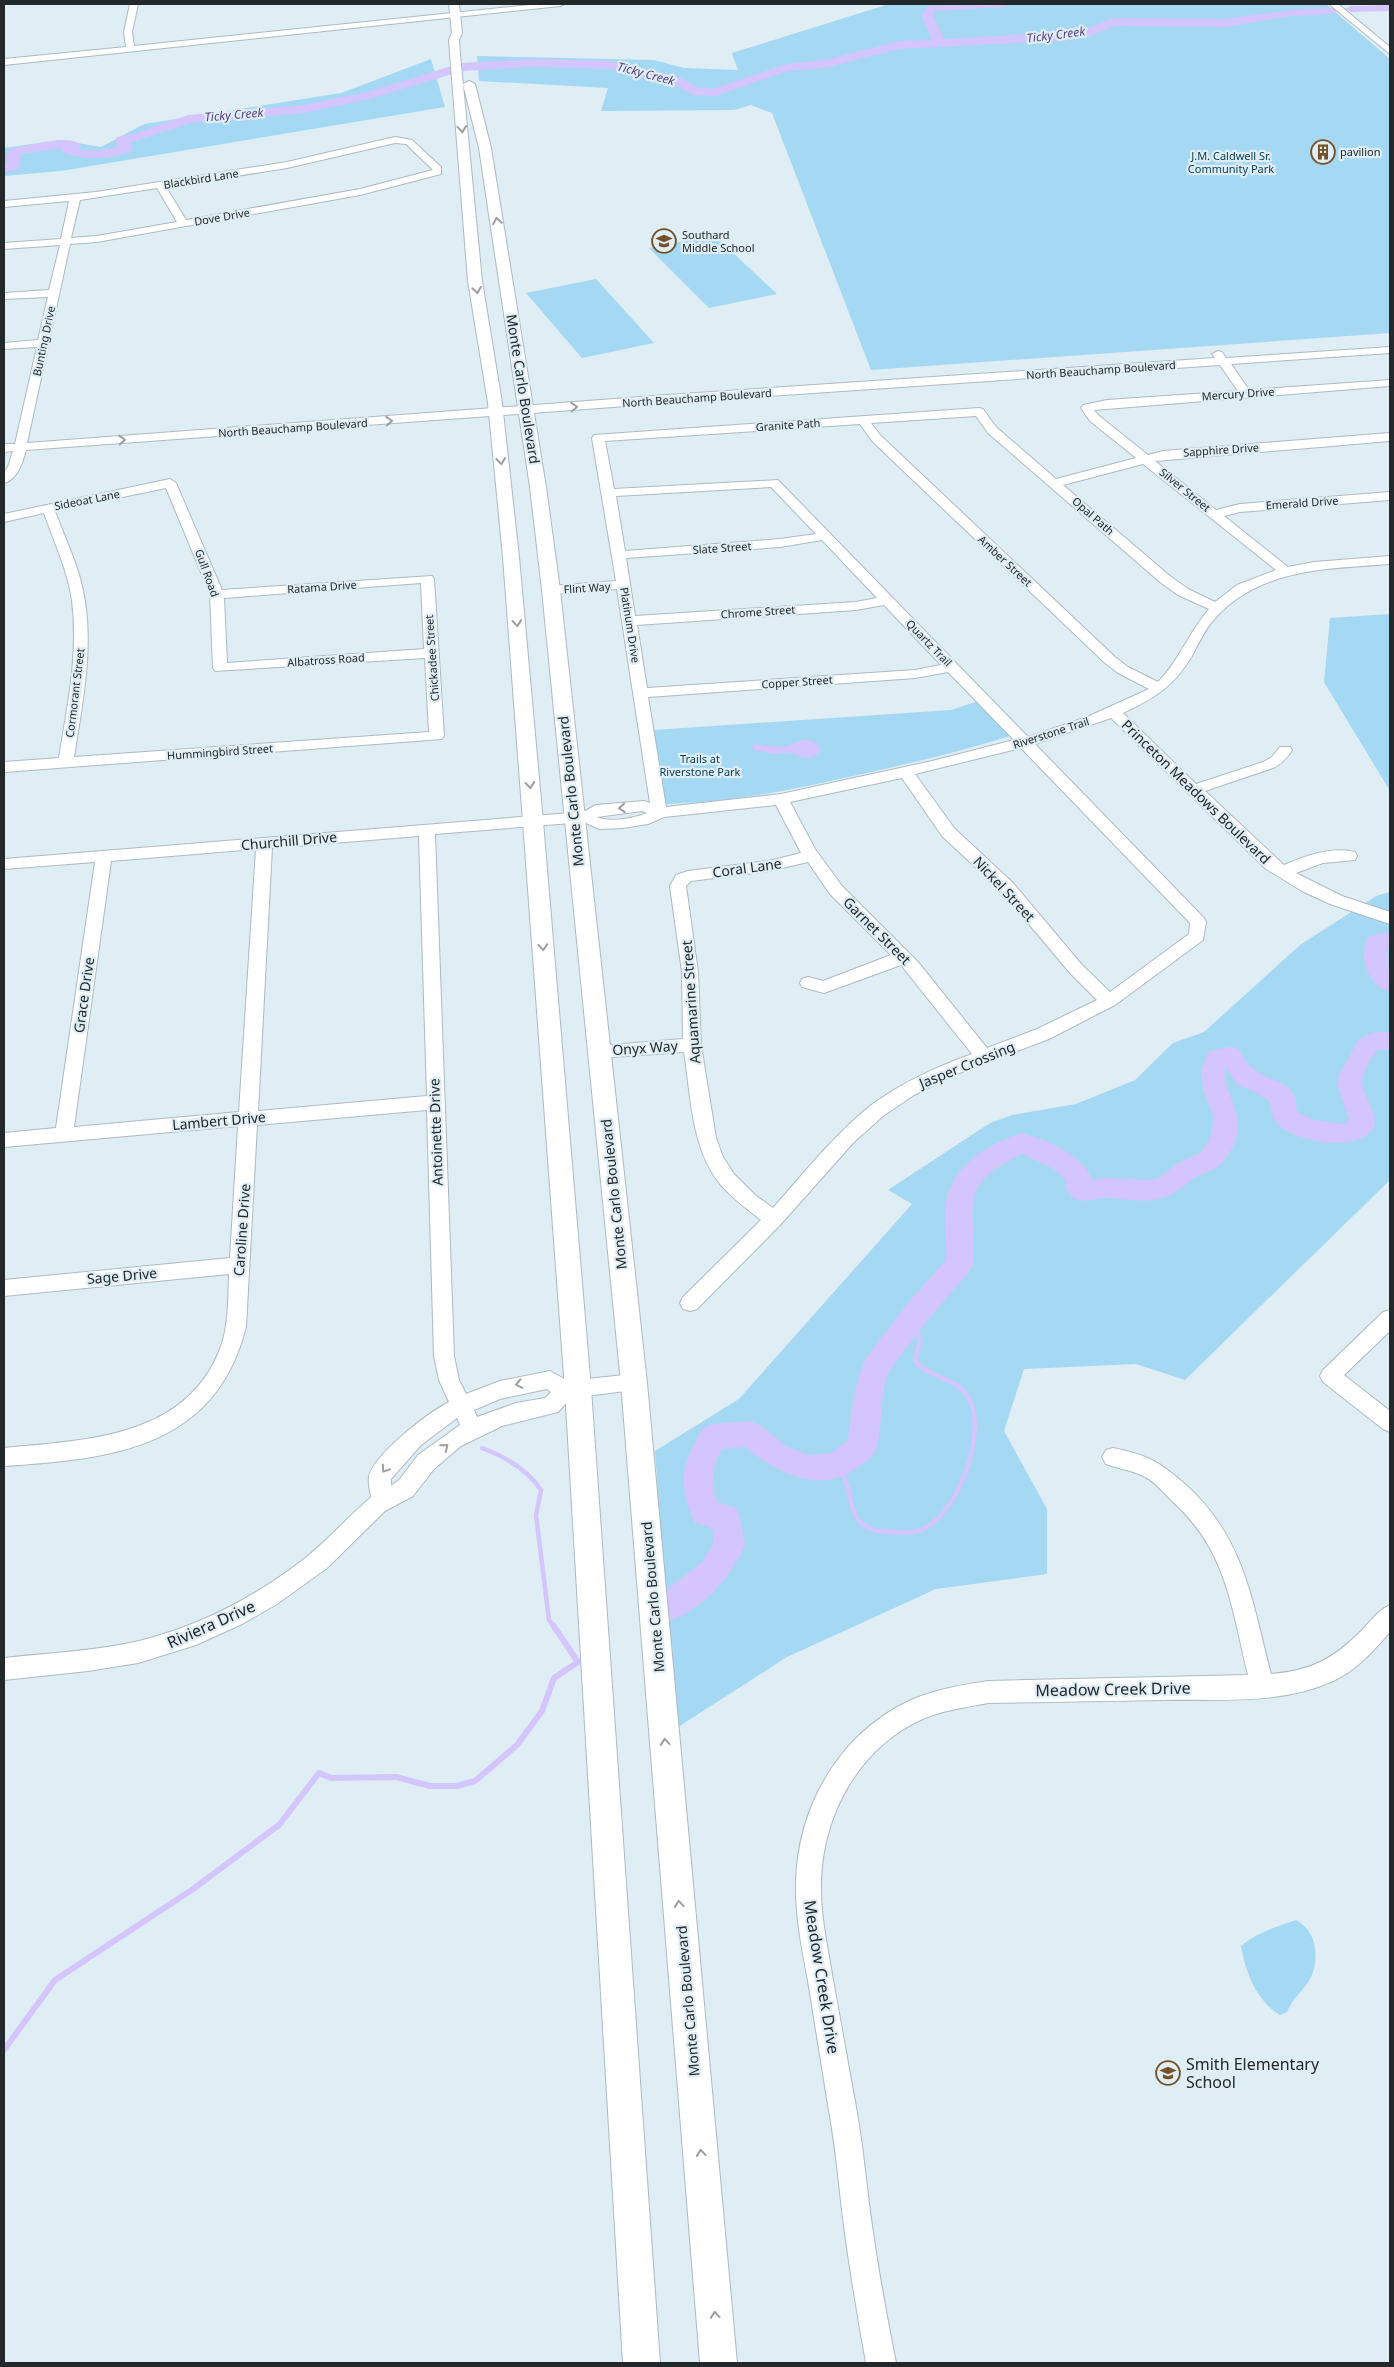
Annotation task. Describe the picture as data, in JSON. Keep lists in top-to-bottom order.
{
  "streets": {
    "main road": ["Monte Carlo Boulevard"],
    "street": [
      "Blackbird Lane",
      "Dove Drive",
      "Bunting Drive",
      "North Beauchamp Boulevard",
      "Mercury Drive",
      "Granite Path",
      "Sapphire Drive",
      "Silver Street",
      "Sideoat Lane",
      "Emerald Drive",
      "Opal Path",
      "Slate Street",
      "Amber Street",
      "Gull Road",
      "Ratama Drive",
      "Flint Way",
      "Chrome Street",
      "Platinum Drive",
      "Quartz Trail",
      "Chickadee Street",
      "Albatross Road",
      "Copper Street",
      "Cormorant Street",
      "Riverstone Trail",
      "Hummingbird Street",
      "Princeton Meadows Boulevard",
      "Churchill Drive",
      "Coral Lane",
      "Nickel Street",
      "Garnet Street",
      "Grace Drive",
      "Aquamarine Street",
      "Onyx Way",
      "Jasper Crossing",
      "Lambert Drive",
      "Antoinette Drive",
      "Caroline Drive",
      "Sage Drive",
      "Riviera Drive",
      "Meadow Creek Drive"
    ]
  },
  "crossings": [
    ["Blackbird Lane", "Dove Drive"],
    ["Blackbird Lane", "Bunting Drive"],
    ["Dove Drive", "Bunting Drive"],
    ["Bunting Drive", "North Beauchamp Boulevard"],
    ["North Beauchamp Boulevard", "Monte Carlo Boulevard"],
    ["Monte Carlo Boulevard", "Flint Way"],
    ["Monte Carlo Boulevard", "Riverstone Trail"],
    ["Monte Carlo Boulevard", "Churchill Drive"],
    ["Monte Carlo Boulevard", "Onyx Way"],
    ["Monte Carlo Boulevard", "Riviera Drive"],
    ["Mercury Drive", "Silver Street"],
    ["Granite Path", "Opal Path"],
    ["Granite Path", "Amber Street"],
    ["Granite Path", "Platinum Drive"],
    ["Sapphire Drive", "Silver Street"],
    ["Sapphire Drive", "Opal Path"],
    ["Silver Street", "Emerald Drive"],
    ["Silver Street", "Riverstone Trail"],
    ["Sideoat Lane", "Gull Road"],
    ["Sideoat Lane", "Cormorant Street"],
    ["Opal Path", "Riverstone Trail"],
    ["Slate Street", "Platinum Drive"],
    ["Slate Street", "Quartz Trail"],
    ["Amber Street", "Riverstone Trail"],
    ["Gull Road", "Ratama Drive"],
    ["Gull Road", "Albatross Road"],
    ["Ratama Drive", "Chickadee Street"],
    ["Flint Way", "Platinum Drive"],
    ["Chrome Street", "Platinum Drive"],
    ["Chrome Street", "Quartz Trail"],
    ["Platinum Drive", "Quartz Trail"],
    ["Platinum Drive", "Copper Street"],
    ["Platinum Drive", "Riverstone Trail"],
    ["Quartz Trail", "Copper Street"],
    ["Quartz Trail", "Riverstone Trail"],
    ["Quartz Trail", "Jasper Crossing"],
    ["Chickadee Street", "Albatross Road"],
    ["Chickadee Street", "Hummingbird Street"],
    ["Cormorant Street", "Hummingbird Street"],
    ["Riverstone Trail", "Princeton Meadows Boulevard"],
    ["Riverstone Trail", "Churchill Drive"],
    ["Riverstone Trail", "Nickel Street"],
    ["Riverstone Trail", "Garnet Street"],
    ["Churchill Drive", "Grace Drive"],
    ["Churchill Drive", "Antoinette Drive"],
    ["Churchill Drive", "Caroline Drive"],
    ["Coral Lane", "Garnet Street"],
    ["Coral Lane", "Aquamarine Street"],
    ["Nickel Street", "Jasper Crossing"],
    ["Garnet Street", "Jasper Crossing"],
    ["Grace Drive", "Lambert Drive"],
    ["Aquamarine Street", "Onyx Way"],
    ["Aquamarine Street", "Jasper Crossing"],
    ["Lambert Drive", "Antoinette Drive"],
    ["Lambert Drive", "Caroline Drive"],
    ["Antoinette Drive", "Riviera Drive"],
    ["Caroline Drive", "Sage Drive"]
  ],
  "water": ["Ticky Creek"],
  "parks": ["J.M. Caldwell Sr. Community Park", "Trails at Riverstone Park"],
  "places": {
    "building": ["pavilion"],
    "school or university": ["Southard Middle School", "Smith Elementary School"]
  }
}
